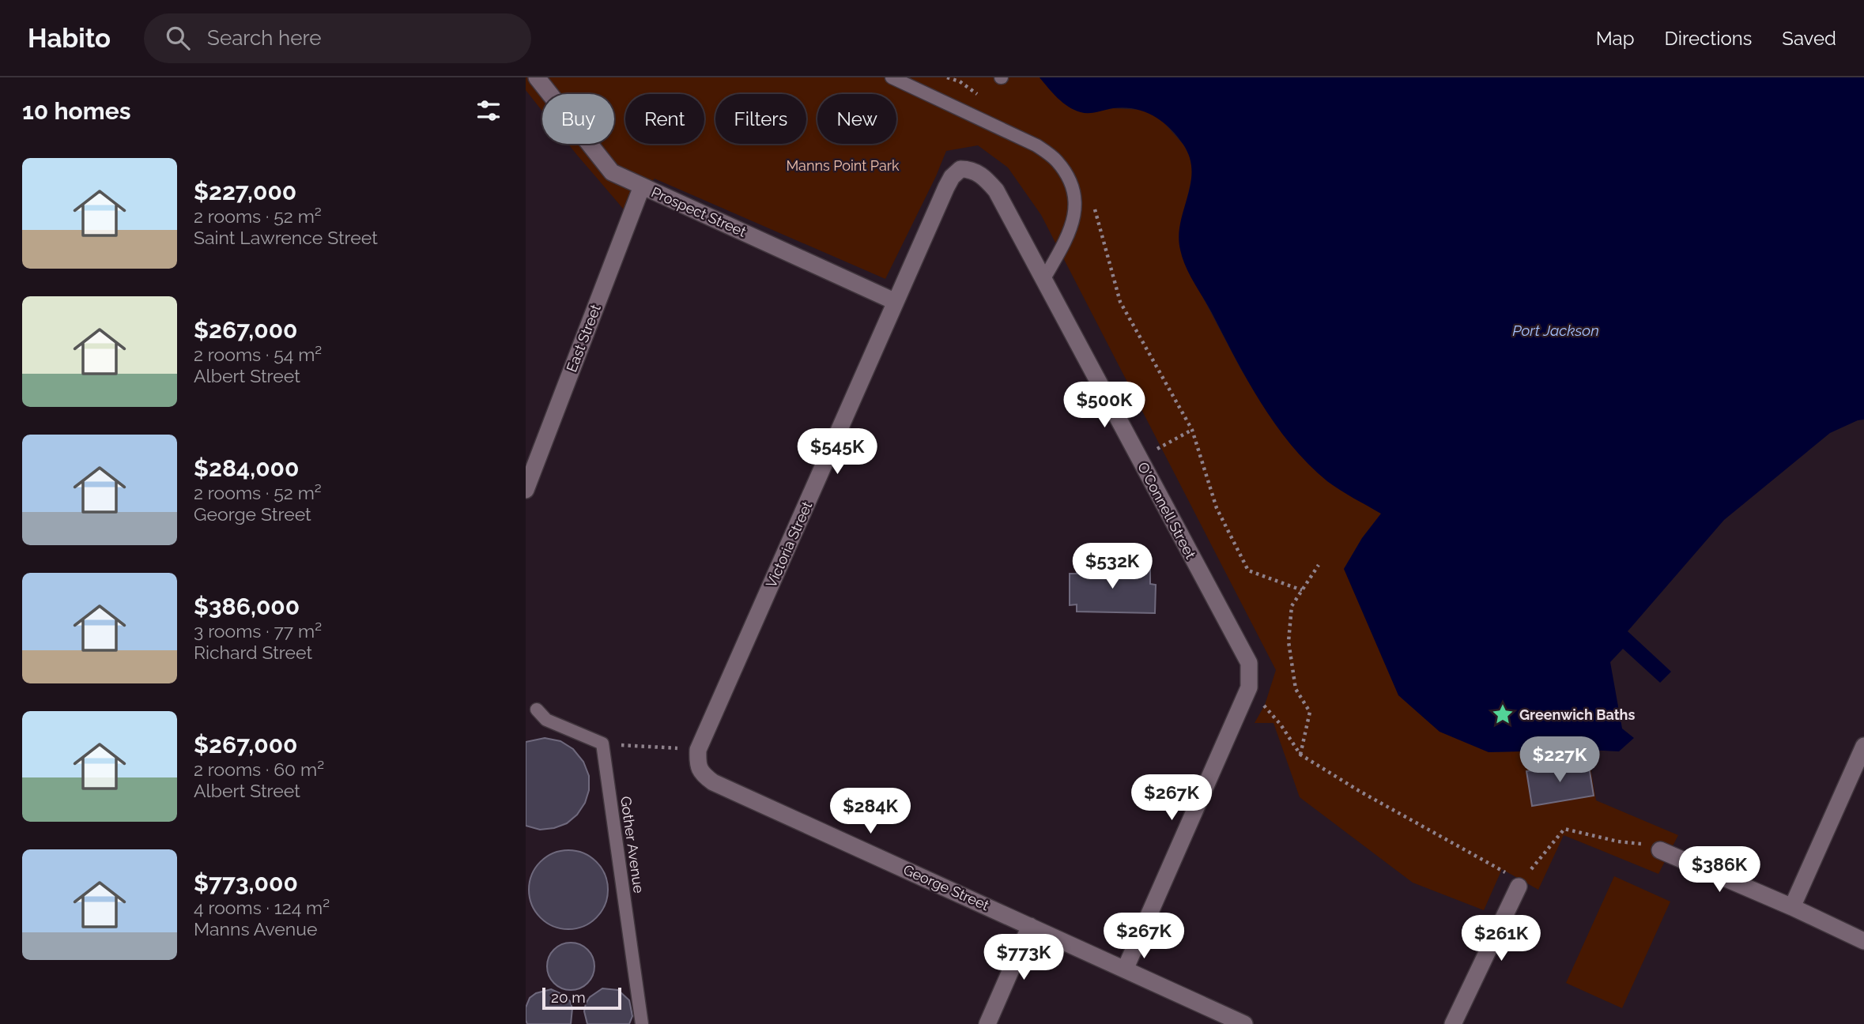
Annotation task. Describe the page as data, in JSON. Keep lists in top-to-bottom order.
{
  "streets": {
    "street": [
      "Prospect Street",
      "East Street",
      "O'Connell Street",
      "Victoria Street",
      "George Street"
    ],
    "lane": ["Gother Avenue"]
  },
  "crossings": [
    ["Prospect Street", "East Street"],
    ["Prospect Street", "Victoria Street"],
    ["O'Connell Street", "Victoria Street"],
    ["Victoria Street", "George Street"]
  ],
  "water": ["Port Jackson"],
  "parks": ["Manns Point Park"],
  "places": {
    "place": ["Greenwich Baths"]
  },
  "scale_bar": "20 m",
  "page": {
    "header": "Habito",
    "search": "Search here",
    "nav": ["Map", "Directions", "Saved"],
    "heading": "10 homes",
    "chip": [
      "Buy",
      "Rent",
      "Filters",
      "New"
    ],
    "list": [
      {
        "name": "$227,000",
        "note": "2 rooms · 52 m² · Saint Lawrence Street"
      },
      {
        "name": "$267,000",
        "note": "2 rooms · 54 m² · Albert Street"
      },
      {
        "name": "$284,000",
        "note": "2 rooms · 52 m² · George Street"
      },
      {
        "name": "$386,000",
        "note": "3 rooms · 77 m² · Richard Street"
      },
      {
        "name": "$267,000",
        "note": "2 rooms · 60 m² · Albert Street"
      },
      {
        "name": "$773,000",
        "note": "4 rooms · 124 m² · Manns Avenue"
      }
    ],
    "price": [
      "$500K",
      "$545K",
      "$532K",
      "$227K",
      "$267K",
      "$284K",
      "$386K",
      "$267K",
      "$261K",
      "$773K"
    ],
    "scale": "20 m"
  }
}
